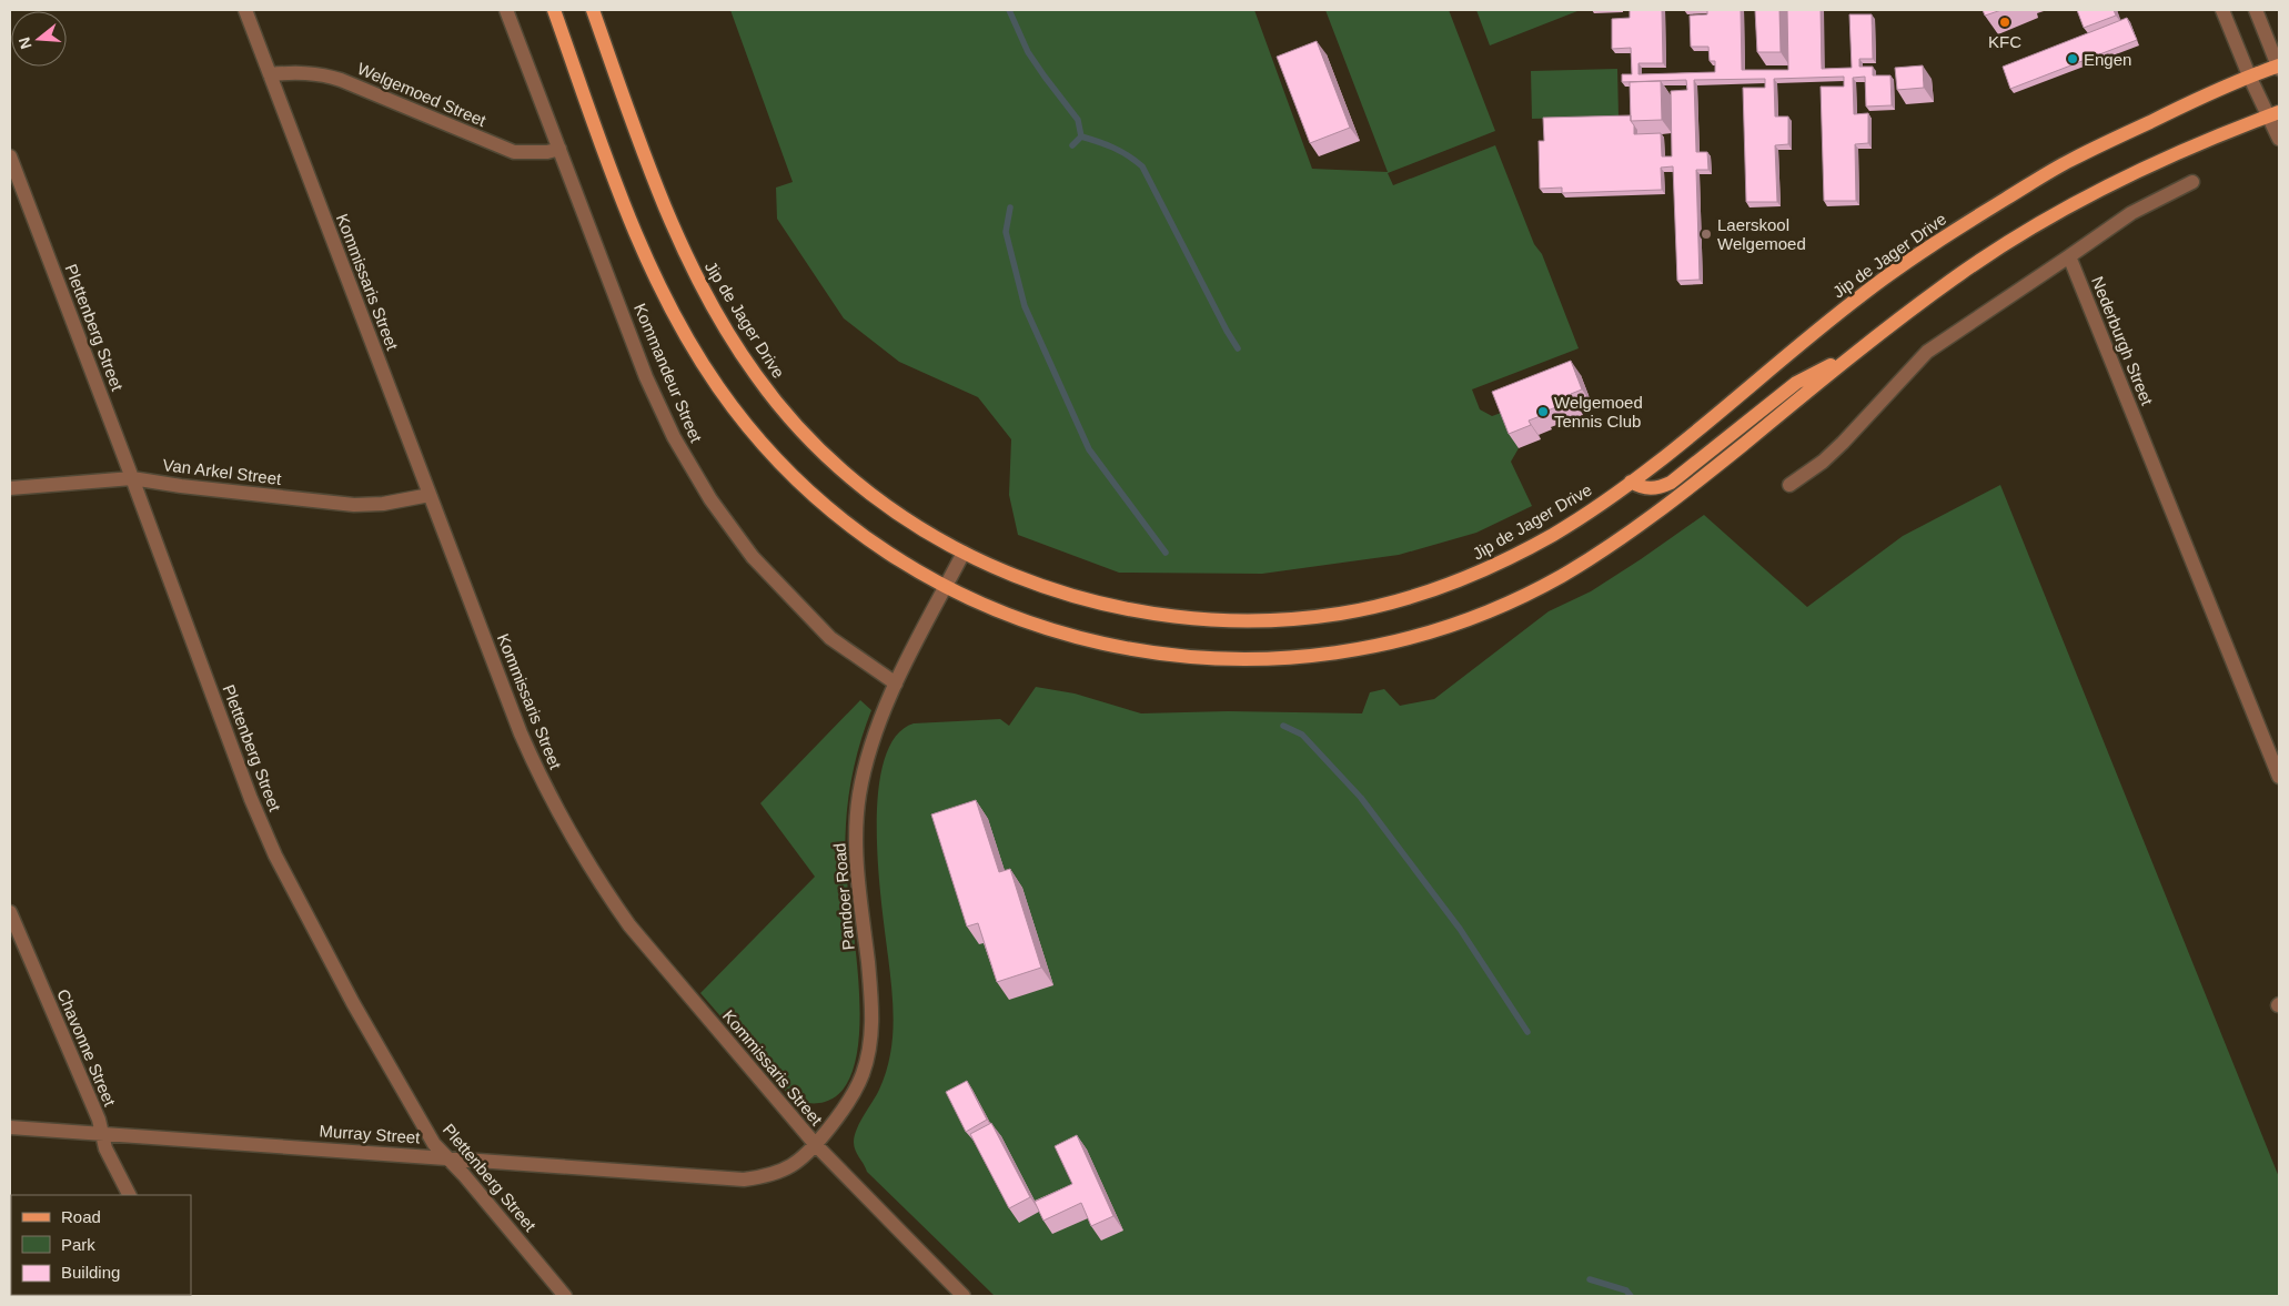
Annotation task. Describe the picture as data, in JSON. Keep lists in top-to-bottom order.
{
  "streets": {
    "main road": ["Jip de Jager Drive"],
    "street": [
      "Welgemoed Street",
      "Kommissaris Street",
      "Plettenberg Street",
      "Nederburgh Street",
      "Kommandeur Street",
      "Van Arkel Street",
      "Pandoer Road",
      "Chavonne Street",
      "Murray Street"
    ]
  },
  "crossings": [
    ["Welgemoed Street", "Kommissaris Street"],
    ["Welgemoed Street", "Kommandeur Street"],
    ["Jip de Jager Drive", "Pandoer Road"],
    ["Kommissaris Street", "Van Arkel Street"],
    ["Kommissaris Street", "Pandoer Road"],
    ["Kommissaris Street", "Murray Street"],
    ["Plettenberg Street", "Van Arkel Street"],
    ["Plettenberg Street", "Murray Street"],
    ["Kommandeur Street", "Pandoer Road"],
    ["Pandoer Road", "Murray Street"],
    ["Chavonne Street", "Murray Street"]
  ],
  "places": [
    "KFC",
    "Engen",
    "Laerskool Welgemoed",
    "Welgemoed Tennis Club"
  ],
  "legend": ["Road", "Park", "Building"],
  "north": "left"
}
